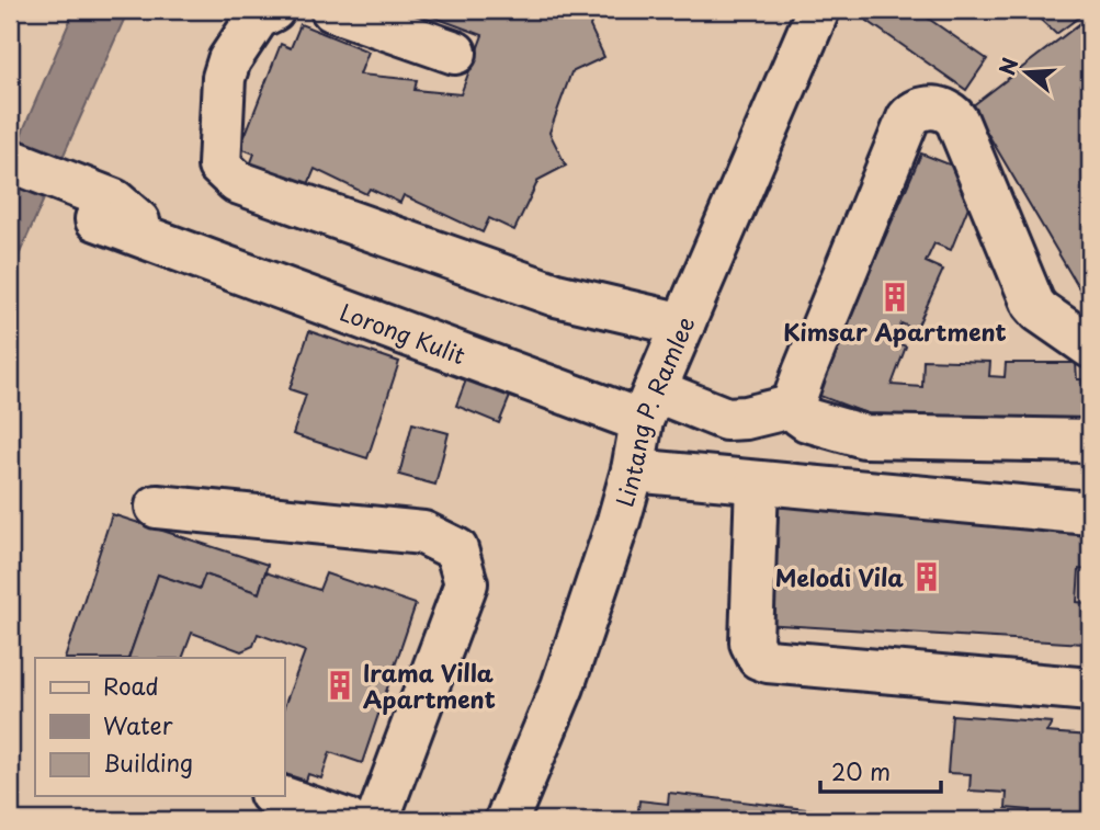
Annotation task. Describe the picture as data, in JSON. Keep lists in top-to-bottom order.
{
  "streets": {
    "street": ["Lorong Kulit", "Lintang P. Ramlee"]
  },
  "crossings": [
    ["Lorong Kulit", "Lintang P. Ramlee"]
  ],
  "places": {
    "building": ["Kimsar Apartment", "Melodi Vila", "Irama Villa Apartment"]
  },
  "legend": ["Road", "Water", "Building"],
  "scale_bar": "20 m",
  "north": "left"
}
